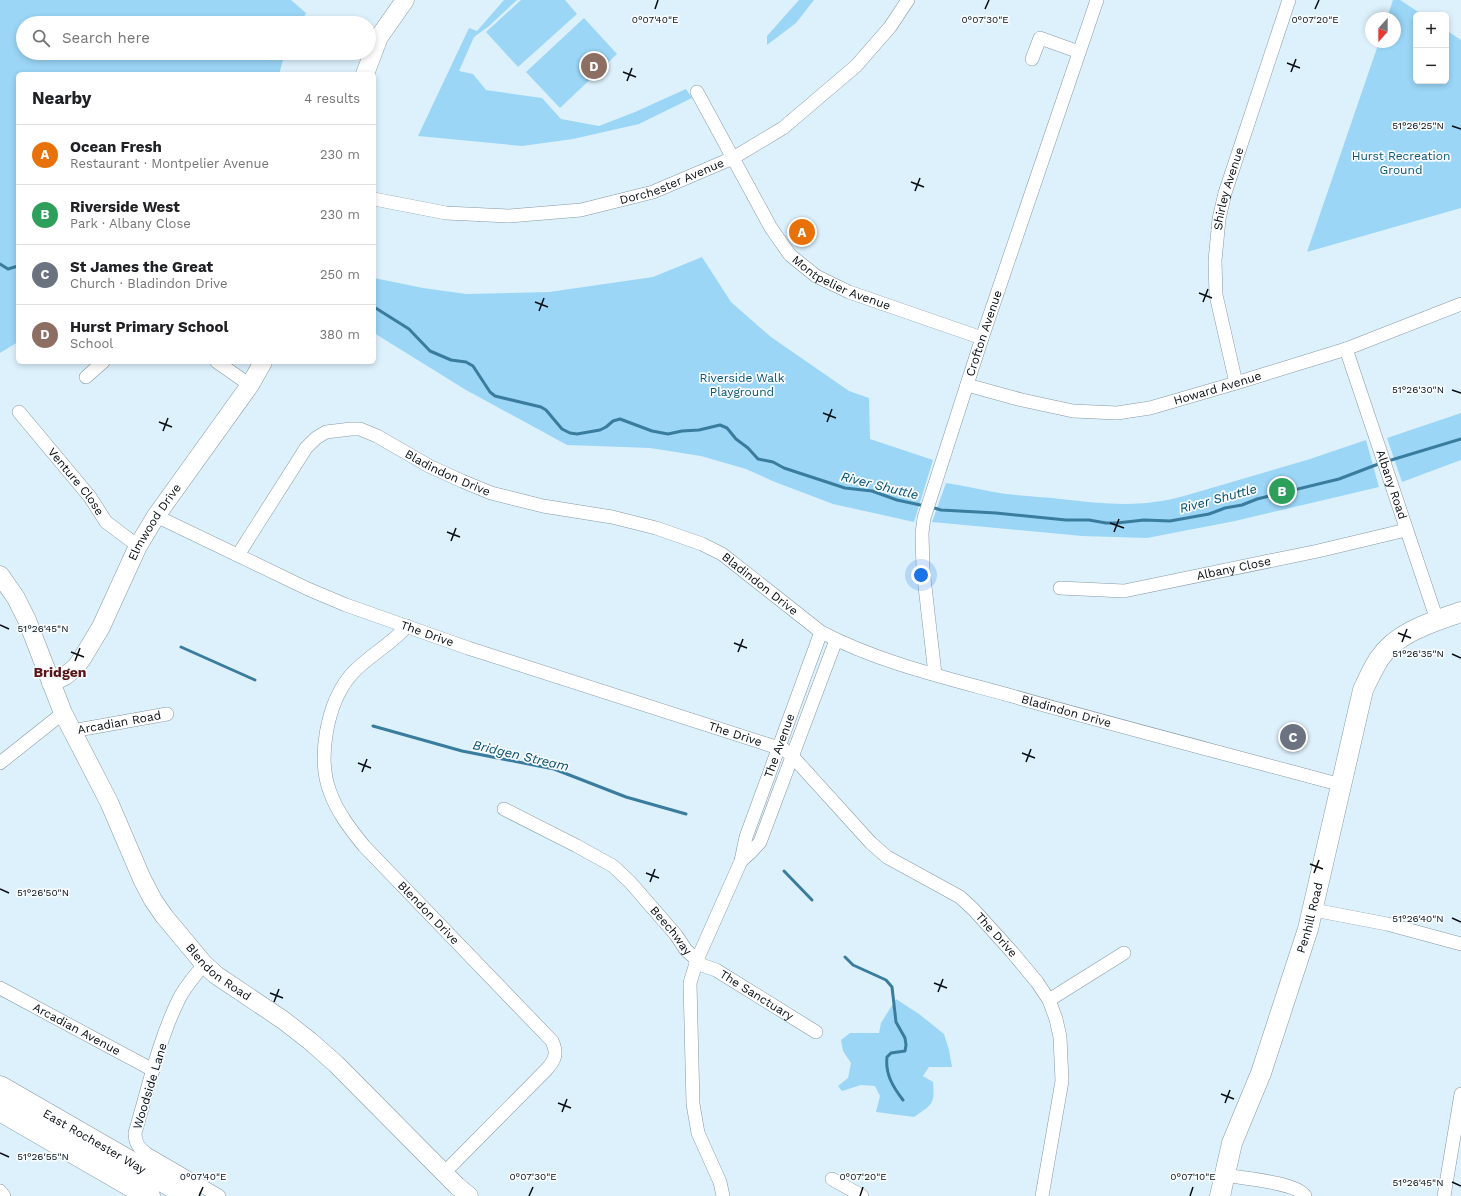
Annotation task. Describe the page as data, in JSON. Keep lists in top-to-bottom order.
{
  "streets": {
    "highway": ["East Rochester Way"],
    "main road": ["Elmwood Drive", "Penhill Road", "Blendon Road"],
    "street": [
      "Dorchester Avenue",
      "Shirley Avenue",
      "Montpelier Avenue",
      "Crofton Avenue",
      "Howard Avenue",
      "Bladindon Drive",
      "Venture Close",
      "Albany Road",
      "Albany Close",
      "The Drive",
      "Arcadian Road",
      "The Avenue",
      "Blendon Drive",
      "Beechway",
      "The Sanctuary",
      "Arcadian Avenue",
      "Woodside Lane"
    ]
  },
  "crossings": [
    ["Dorchester Avenue", "Montpelier Avenue"],
    ["Shirley Avenue", "Howard Avenue"],
    ["Montpelier Avenue", "Crofton Avenue"],
    ["Crofton Avenue", "Howard Avenue"],
    ["Crofton Avenue", "Bladindon Drive"],
    ["Howard Avenue", "Albany Road"],
    ["Bladindon Drive", "The Drive"],
    ["Bladindon Drive", "The Avenue"],
    ["Bladindon Drive", "Penhill Road"],
    ["Venture Close", "Elmwood Drive"],
    ["Albany Road", "Albany Close"],
    ["Albany Road", "Penhill Road"],
    ["Elmwood Drive", "The Drive"],
    ["Elmwood Drive", "Blendon Road"],
    ["The Drive", "The Avenue"],
    ["The Drive", "Blendon Drive"],
    ["Arcadian Road", "Blendon Road"],
    ["The Avenue", "Beechway"],
    ["The Avenue", "The Sanctuary"],
    ["Blendon Drive", "Blendon Road"],
    ["Beechway", "The Sanctuary"],
    ["Blendon Road", "Woodside Lane"],
    ["Arcadian Avenue", "Woodside Lane"]
  ],
  "districts": ["Bridgen"],
  "water": ["River Shuttle", "Bridgen Stream"],
  "parks": ["Hurst Recreation Ground", "Riverside Walk Playground"],
  "north": "bottom",
  "page": {
    "map_buttons": ["+", "−"],
    "search": "Search here",
    "pins": [
      "D",
      "A",
      "B",
      "C"
    ],
    "heading": ["Nearby", "4 results"],
    "list": [
      {
        "mark": "A",
        "name": "Ocean Fresh",
        "note": "Restaurant · Montpelier Avenue",
        "value": "230 m"
      },
      {
        "mark": "B",
        "name": "Riverside West",
        "note": "Park · Albany Close",
        "value": "230 m"
      },
      {
        "mark": "C",
        "name": "St James the Great",
        "note": "Church · Bladindon Drive",
        "value": "250 m"
      },
      {
        "mark": "D",
        "name": "Hurst Primary School",
        "note": "School",
        "value": "380 m"
      }
    ]
  },
  "coordinates": [
    "0°07'40\"E",
    "0°07'30\"E",
    "0°07'20\"E",
    "51°26'25\"N",
    "51°26'30\"N",
    "51°26'45\"N",
    "51°26'35\"N",
    "51°26'50\"N",
    "51°26'40\"N",
    "51°26'55\"N",
    "0°07'10\"E"
  ]
}
